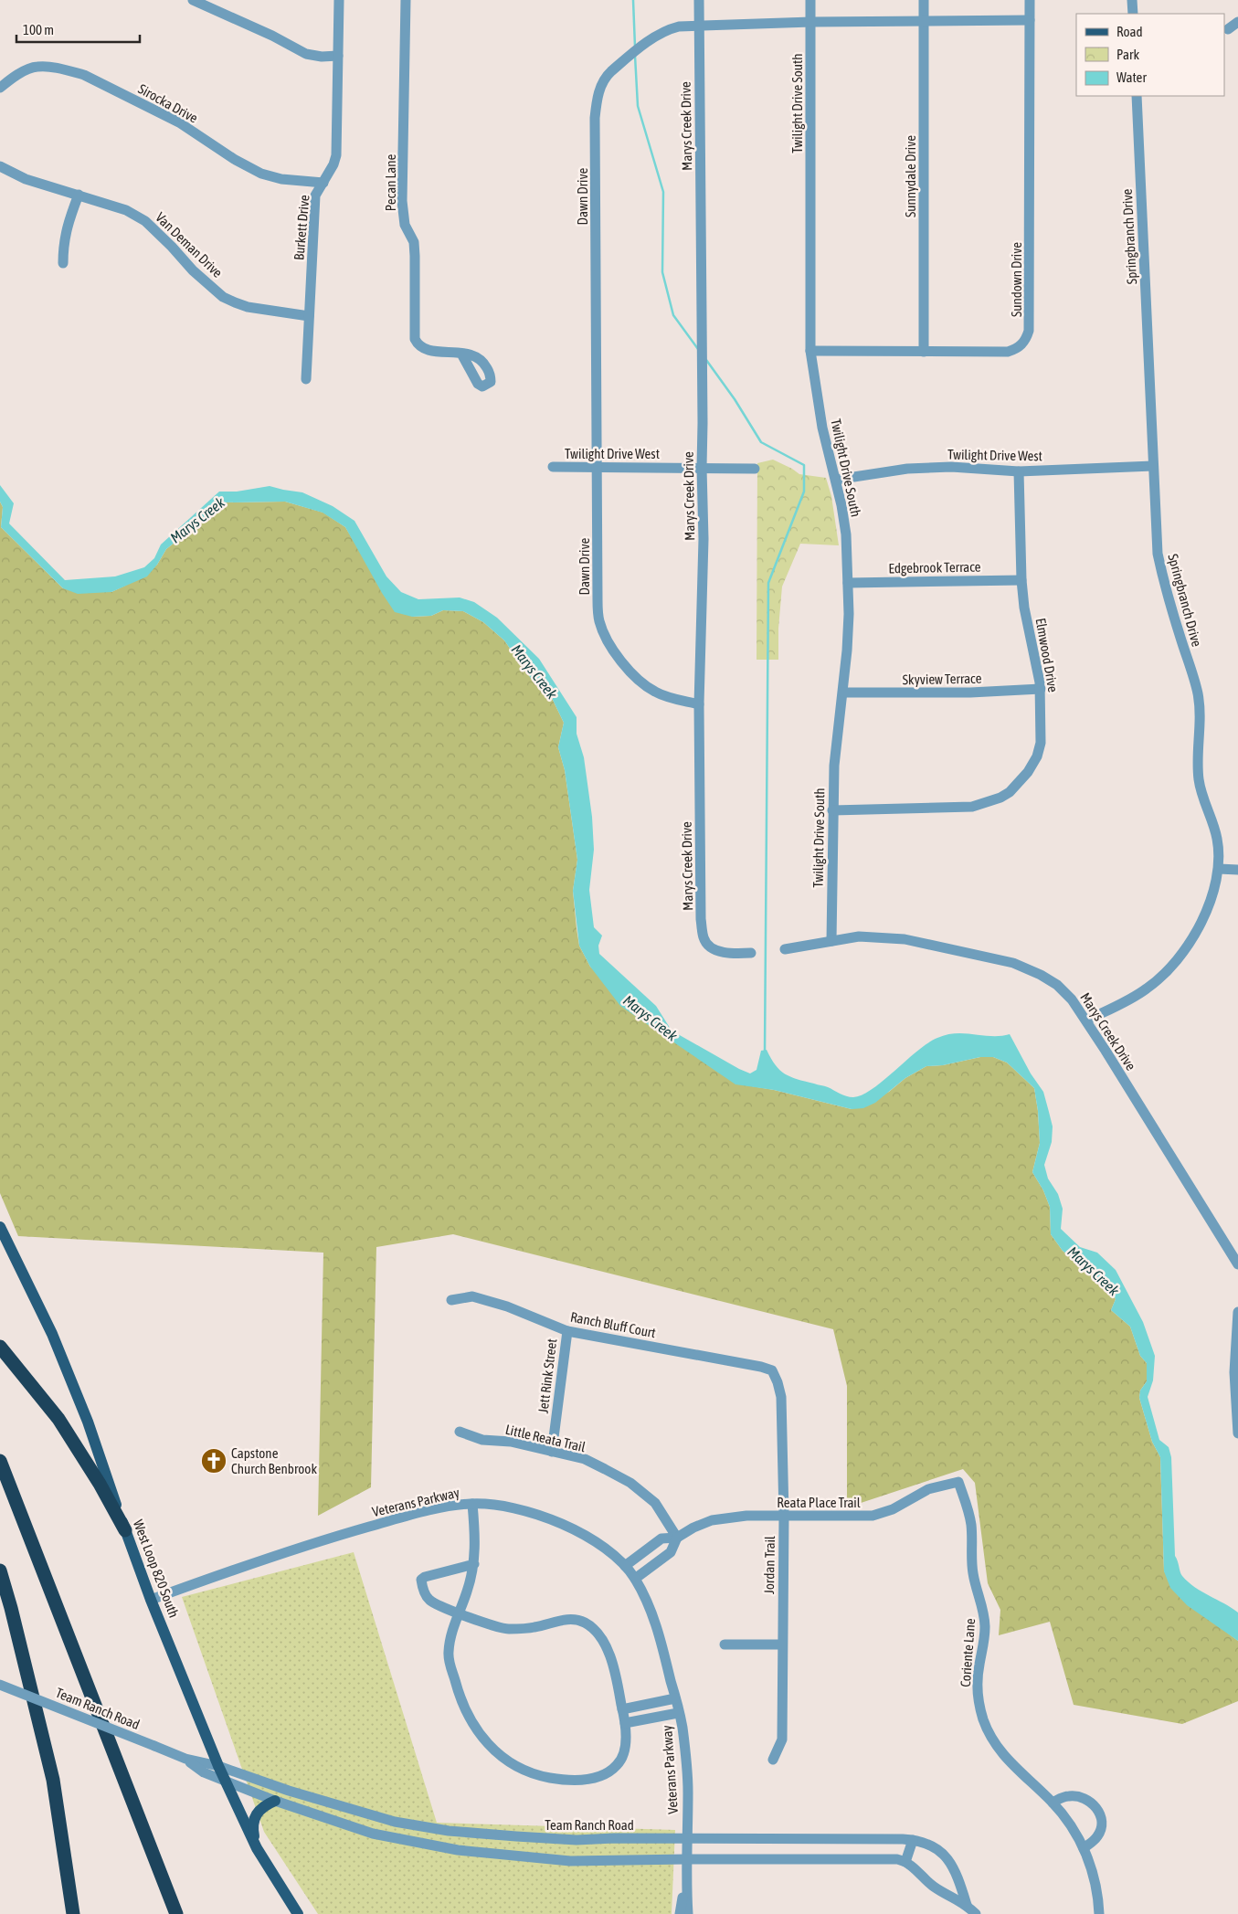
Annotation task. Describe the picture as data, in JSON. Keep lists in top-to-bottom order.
{
  "streets": {
    "main road": ["West Loop 820 South"],
    "street": [
      "Sirocka Drive",
      "Twilight Drive South",
      "Marys Creek Drive",
      "Sunnydale Drive",
      "Pecan Lane",
      "Dawn Drive",
      "Burkett Drive",
      "Springbranch Drive",
      "Van Deman Drive",
      "Sundown Drive",
      "Twilight Drive West",
      "Edgebrook Terrace",
      "Elmwood Drive",
      "Skyview Terrace",
      "Ranch Bluff Court",
      "Jett Rink Street",
      "Little Reata Trail",
      "Veterans Parkway",
      "Reata Place Trail",
      "Jordan Trail",
      "Coriente Lane",
      "Team Ranch Road"
    ]
  },
  "crossings": [
    ["Sirocka Drive", "Burkett Drive"],
    ["Twilight Drive South", "Marys Creek Drive"],
    ["Twilight Drive South", "Dawn Drive"],
    ["Twilight Drive South", "Sundown Drive"],
    ["Twilight Drive South", "Twilight Drive West"],
    ["Twilight Drive South", "Edgebrook Terrace"],
    ["Twilight Drive South", "Elmwood Drive"],
    ["Twilight Drive South", "Skyview Terrace"],
    ["Marys Creek Drive", "Dawn Drive"],
    ["Marys Creek Drive", "Springbranch Drive"],
    ["Marys Creek Drive", "Twilight Drive West"],
    ["Sunnydale Drive", "Dawn Drive"],
    ["Sunnydale Drive", "Sundown Drive"],
    ["Dawn Drive", "Sundown Drive"],
    ["Dawn Drive", "Twilight Drive West"],
    ["Burkett Drive", "Van Deman Drive"],
    ["Springbranch Drive", "Twilight Drive West"],
    ["Twilight Drive West", "Elmwood Drive"],
    ["Edgebrook Terrace", "Elmwood Drive"],
    ["Elmwood Drive", "Skyview Terrace"],
    ["Ranch Bluff Court", "Jett Rink Street"],
    ["Ranch Bluff Court", "Jordan Trail"],
    ["Jett Rink Street", "Little Reata Trail"],
    ["Little Reata Trail", "Reata Place Trail"],
    ["Veterans Parkway", "Reata Place Trail"],
    ["Veterans Parkway", "West Loop 820 South"],
    ["Veterans Parkway", "Team Ranch Road"],
    ["Reata Place Trail", "Jordan Trail"],
    ["Reata Place Trail", "Coriente Lane"],
    ["West Loop 820 South", "Team Ranch Road"]
  ],
  "water": ["Marys Creek"],
  "places": {
    "church": ["Capstone Church Benbrook"]
  },
  "legend": ["Road", "Park", "Water"],
  "scale_bar": "100 m"
}
